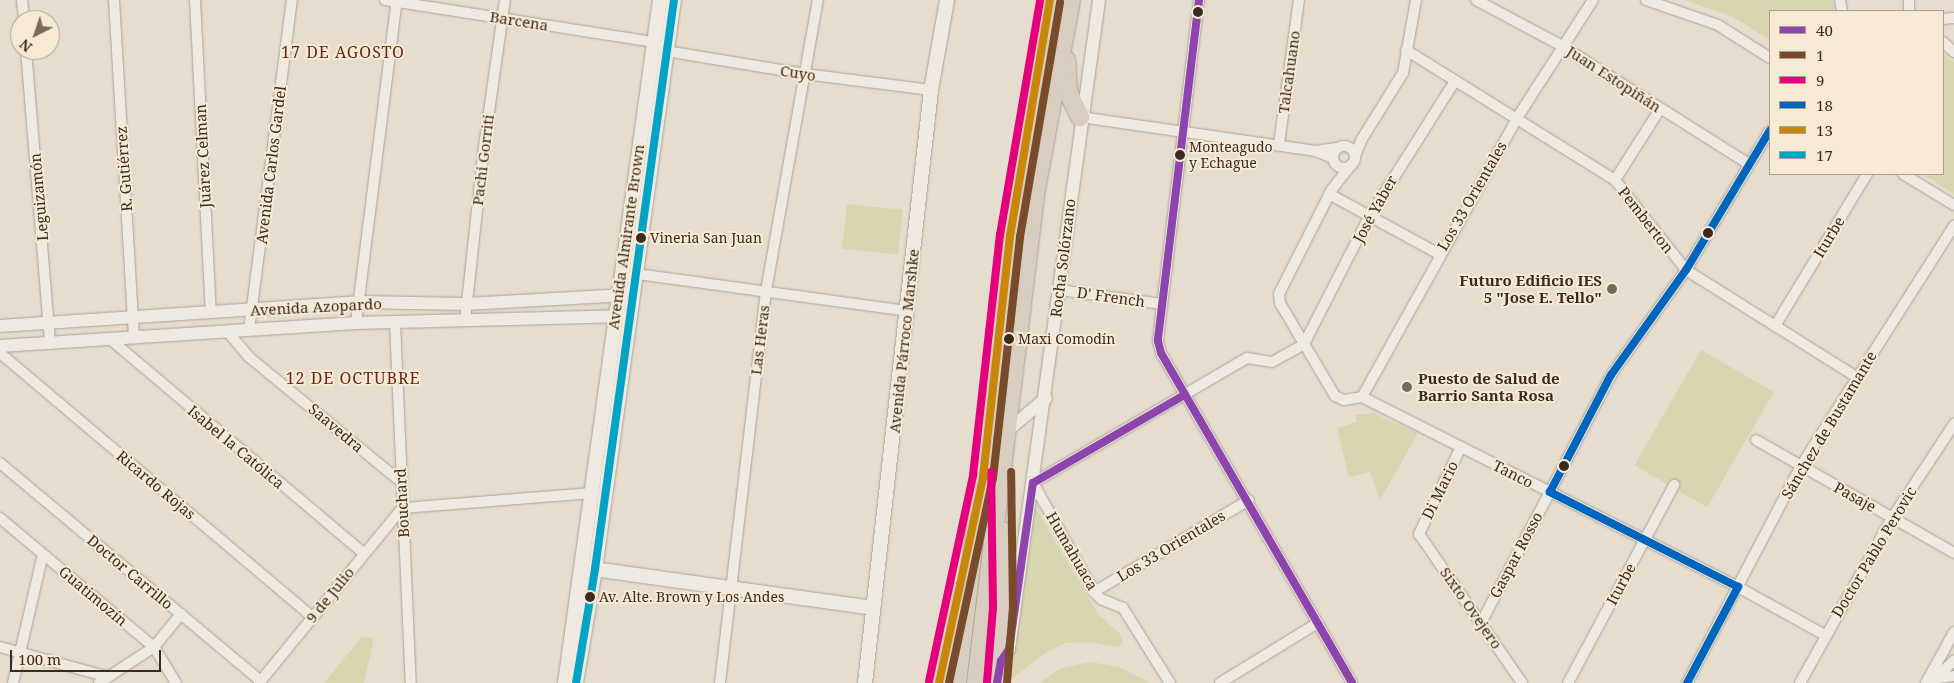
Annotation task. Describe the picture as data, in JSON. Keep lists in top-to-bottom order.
{
  "streets": {
    "main road": ["Avenida Almirante Brown", "Avenida Párroco Marshke"],
    "street": [
      "Barcena",
      "Talcahuano",
      "Cuyo",
      "Juan Estopiñán",
      "Juárez Celman",
      "Pachi Gorriti",
      "Avenida Carlos Gardel",
      "R. Gutiérrez",
      "Los 33 Orientales",
      "Leguizamón",
      "José Yaber",
      "Pemberton",
      "Iturbe",
      "Rocha Solórzano",
      "D' French",
      "Avenida Azopardo",
      "Las Heras",
      "Sánchez de Bustamante",
      "Saavedra",
      "Isabel la Católica",
      "Tanco",
      "Ricardo Rojas",
      "Di Mario",
      "Pasaje",
      "Bouchard",
      "Humahuaca",
      "Doctor Pablo Perovic",
      "Gaspar Rosso",
      "Doctor Carrillo",
      "9 de Julio",
      "Guatimozín",
      "Sixto Ovejero"
    ]
  },
  "crossings": [
    ["Barcena", "Pachi Gorriti"],
    ["Barcena", "Avenida Almirante Brown"],
    ["Cuyo", "Avenida Almirante Brown"],
    ["Cuyo", "Las Heras"],
    ["Cuyo", "Avenida Párroco Marshke"],
    ["Juan Estopiñán", "Los 33 Orientales"],
    ["Juan Estopiñán", "Gaspar Rosso"],
    ["Juárez Celman", "Avenida Azopardo"],
    ["Pachi Gorriti", "Avenida Azopardo"],
    ["Avenida Carlos Gardel", "Avenida Azopardo"],
    ["R. Gutiérrez", "Avenida Azopardo"],
    ["Los 33 Orientales", "Pemberton"],
    ["Los 33 Orientales", "Tanco"],
    ["Los 33 Orientales", "Humahuaca"],
    ["Leguizamón", "Avenida Azopardo"],
    ["José Yaber", "Pemberton"],
    ["José Yaber", "Tanco"],
    ["Pemberton", "Iturbe"],
    ["Pemberton", "Sánchez de Bustamante"],
    ["Pemberton", "Gaspar Rosso"],
    ["Avenida Almirante Brown", "Avenida Azopardo"],
    ["Iturbe", "Tanco"],
    ["Rocha Solórzano", "D' French"],
    ["Rocha Solórzano", "Humahuaca"],
    ["Avenida Azopardo", "Saavedra"],
    ["Avenida Azopardo", "Isabel la Católica"],
    ["Avenida Azopardo", "Bouchard"],
    ["Sánchez de Bustamante", "Tanco"],
    ["Sánchez de Bustamante", "Pasaje"],
    ["Saavedra", "Bouchard"],
    ["Isabel la Católica", "9 de Julio"],
    ["Tanco", "Di Mario"],
    ["Tanco", "Doctor Pablo Perovic"],
    ["Tanco", "Gaspar Rosso"],
    ["Ricardo Rojas", "9 de Julio"],
    ["Di Mario", "Sixto Ovejero"],
    ["Pasaje", "Doctor Pablo Perovic"],
    ["Bouchard", "9 de Julio"],
    ["Gaspar Rosso", "Sixto Ovejero"],
    ["Doctor Carrillo", "9 de Julio"]
  ],
  "districts": ["17 DE AGOSTO", "12 DE OCTUBRE"],
  "places": [
    "Monteagudo y Echague",
    "Vineria San Juan",
    "Futuro Edificio IES 5 \"Jose E. Tello\"",
    "Maxi Comodín",
    "Puesto de Salud de Barrio Santa Rosa",
    "Av. Alte. Brown y Los Andes"
  ],
  "lines": [
    "transit line 40",
    "transit line 9",
    "transit line 13",
    "transit line 17",
    "transit line 1",
    "transit line 18"
  ],
  "legend": [
    "40",
    "1",
    "9",
    "18",
    "13",
    "17"
  ],
  "scale_bar": "100 m",
  "north": "bottom left"
}
